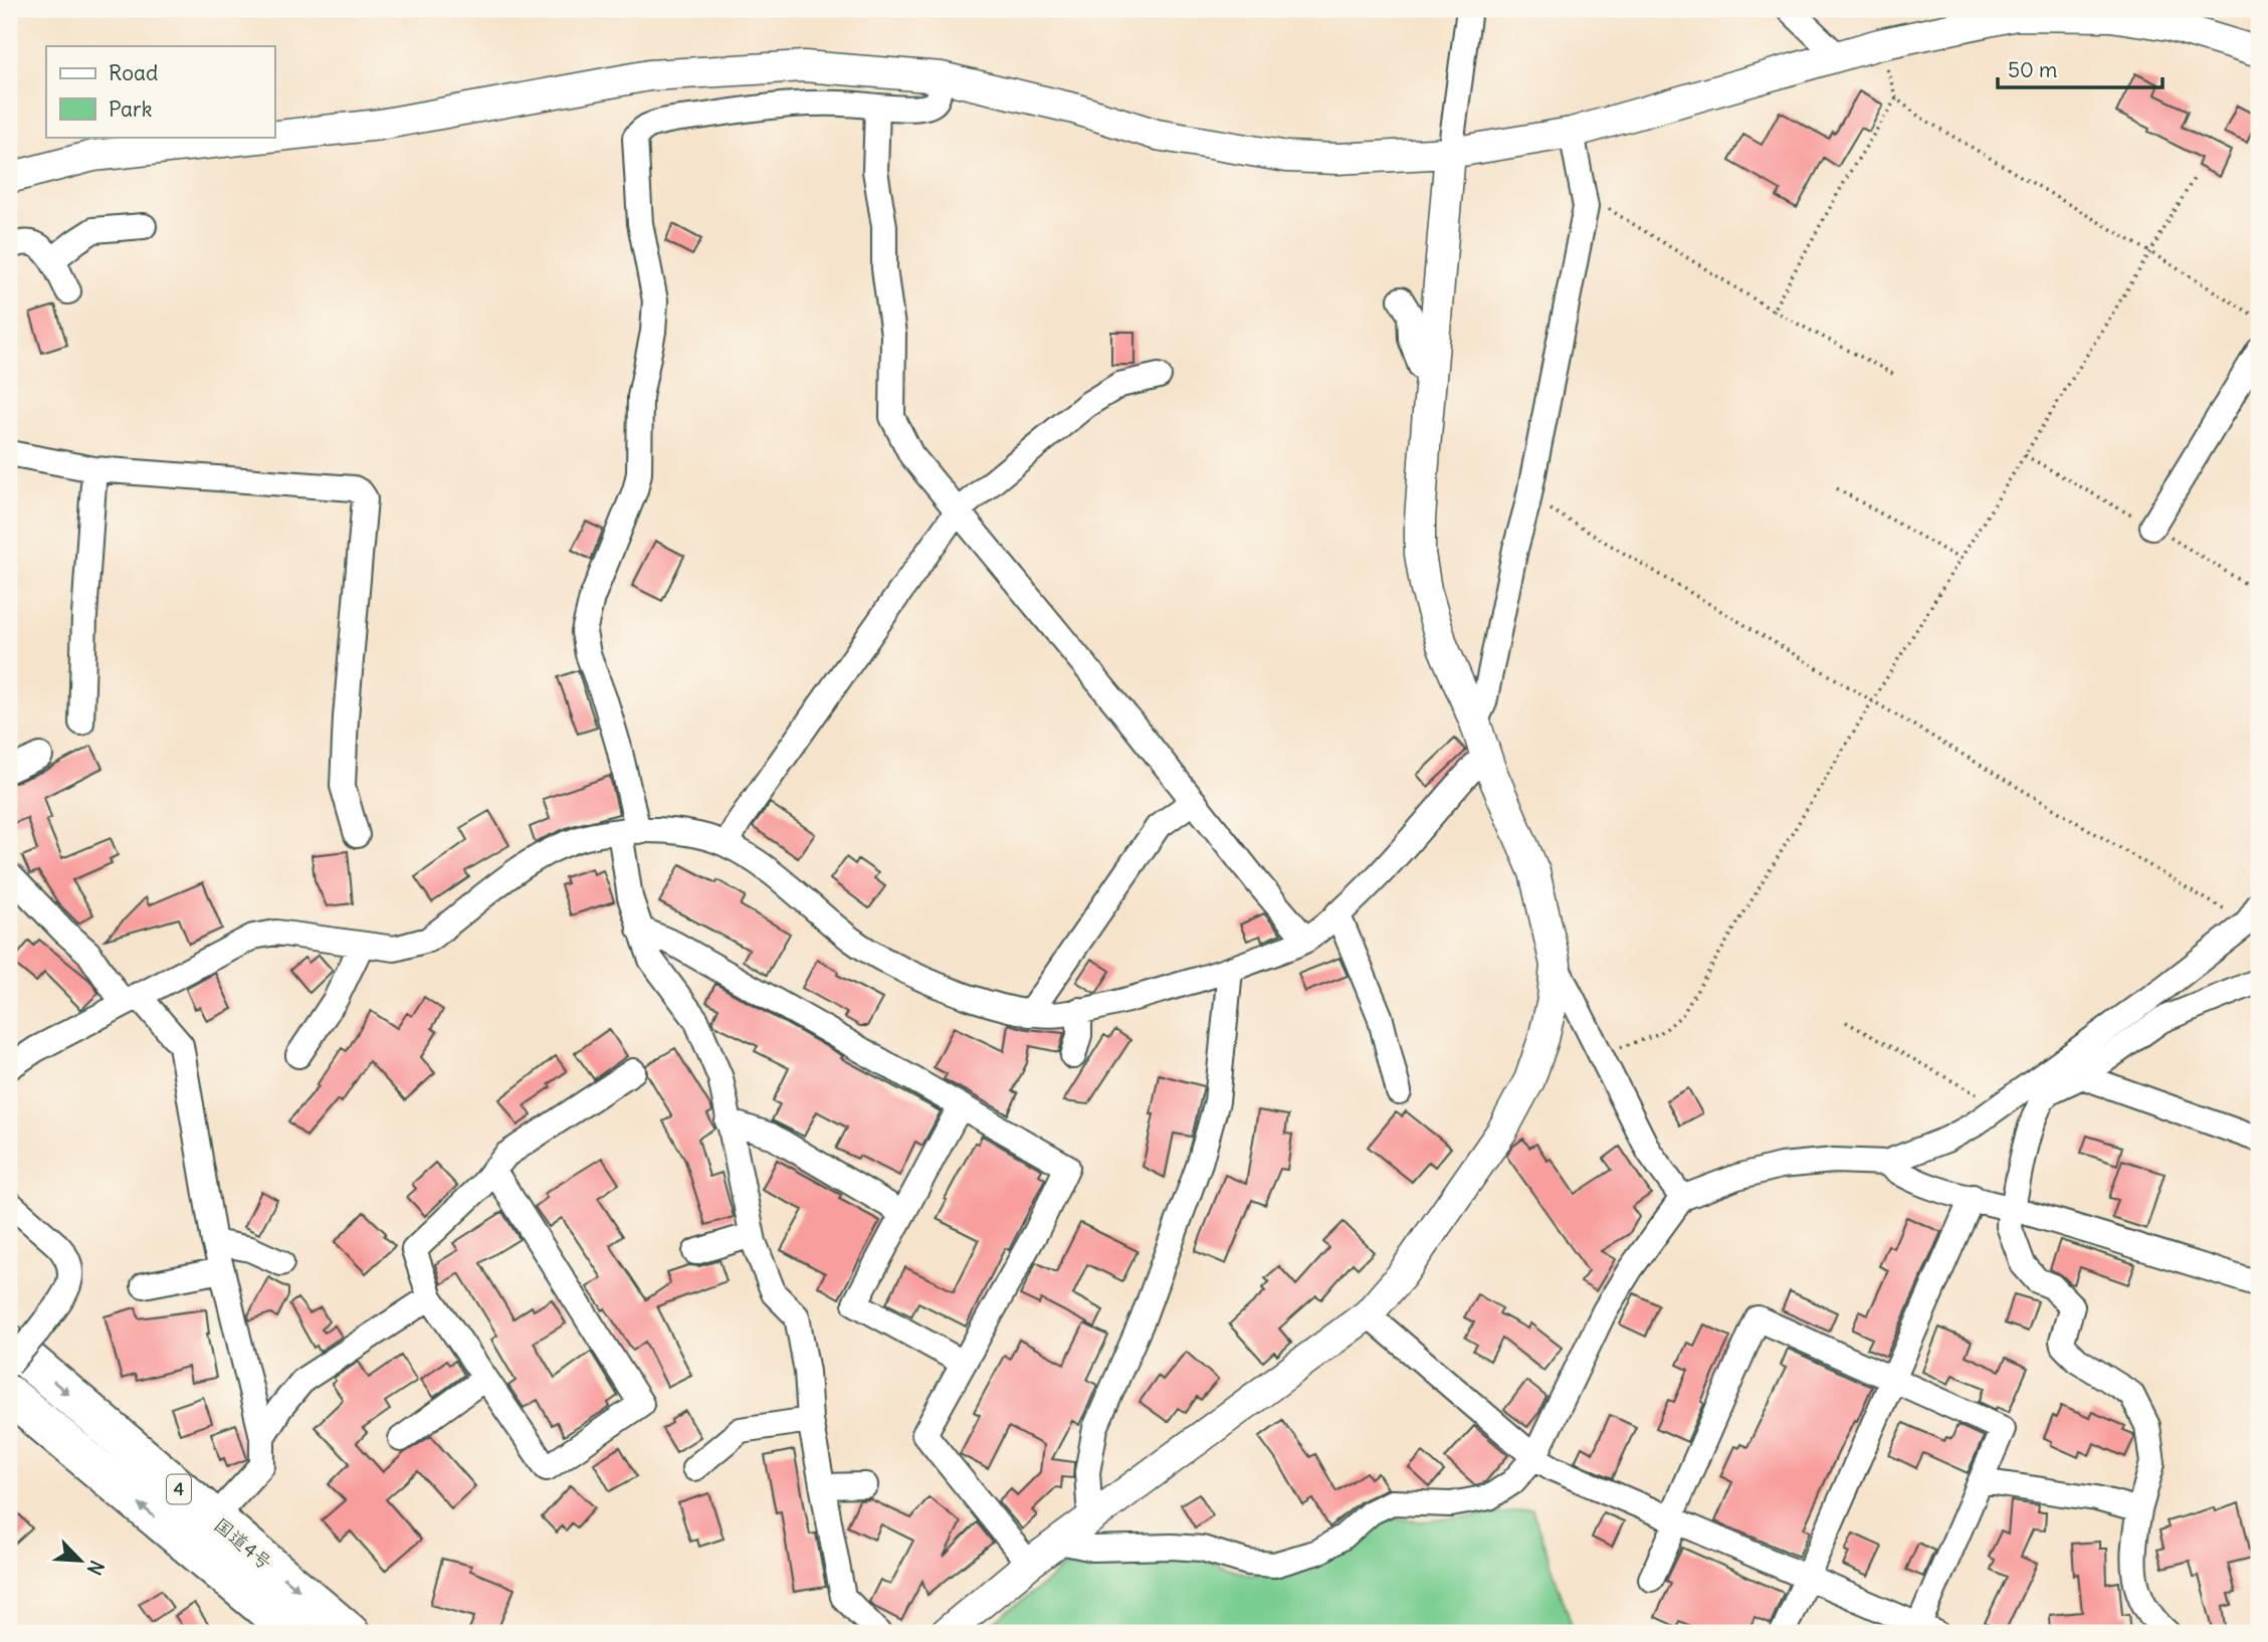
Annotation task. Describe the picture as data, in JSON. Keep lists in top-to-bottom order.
{
  "streets": {
    "highway": ["4", "国道4号"]
  },
  "legend": ["Road", "Park"],
  "scale_bar": "50 m",
  "north": "bottom right"
}
